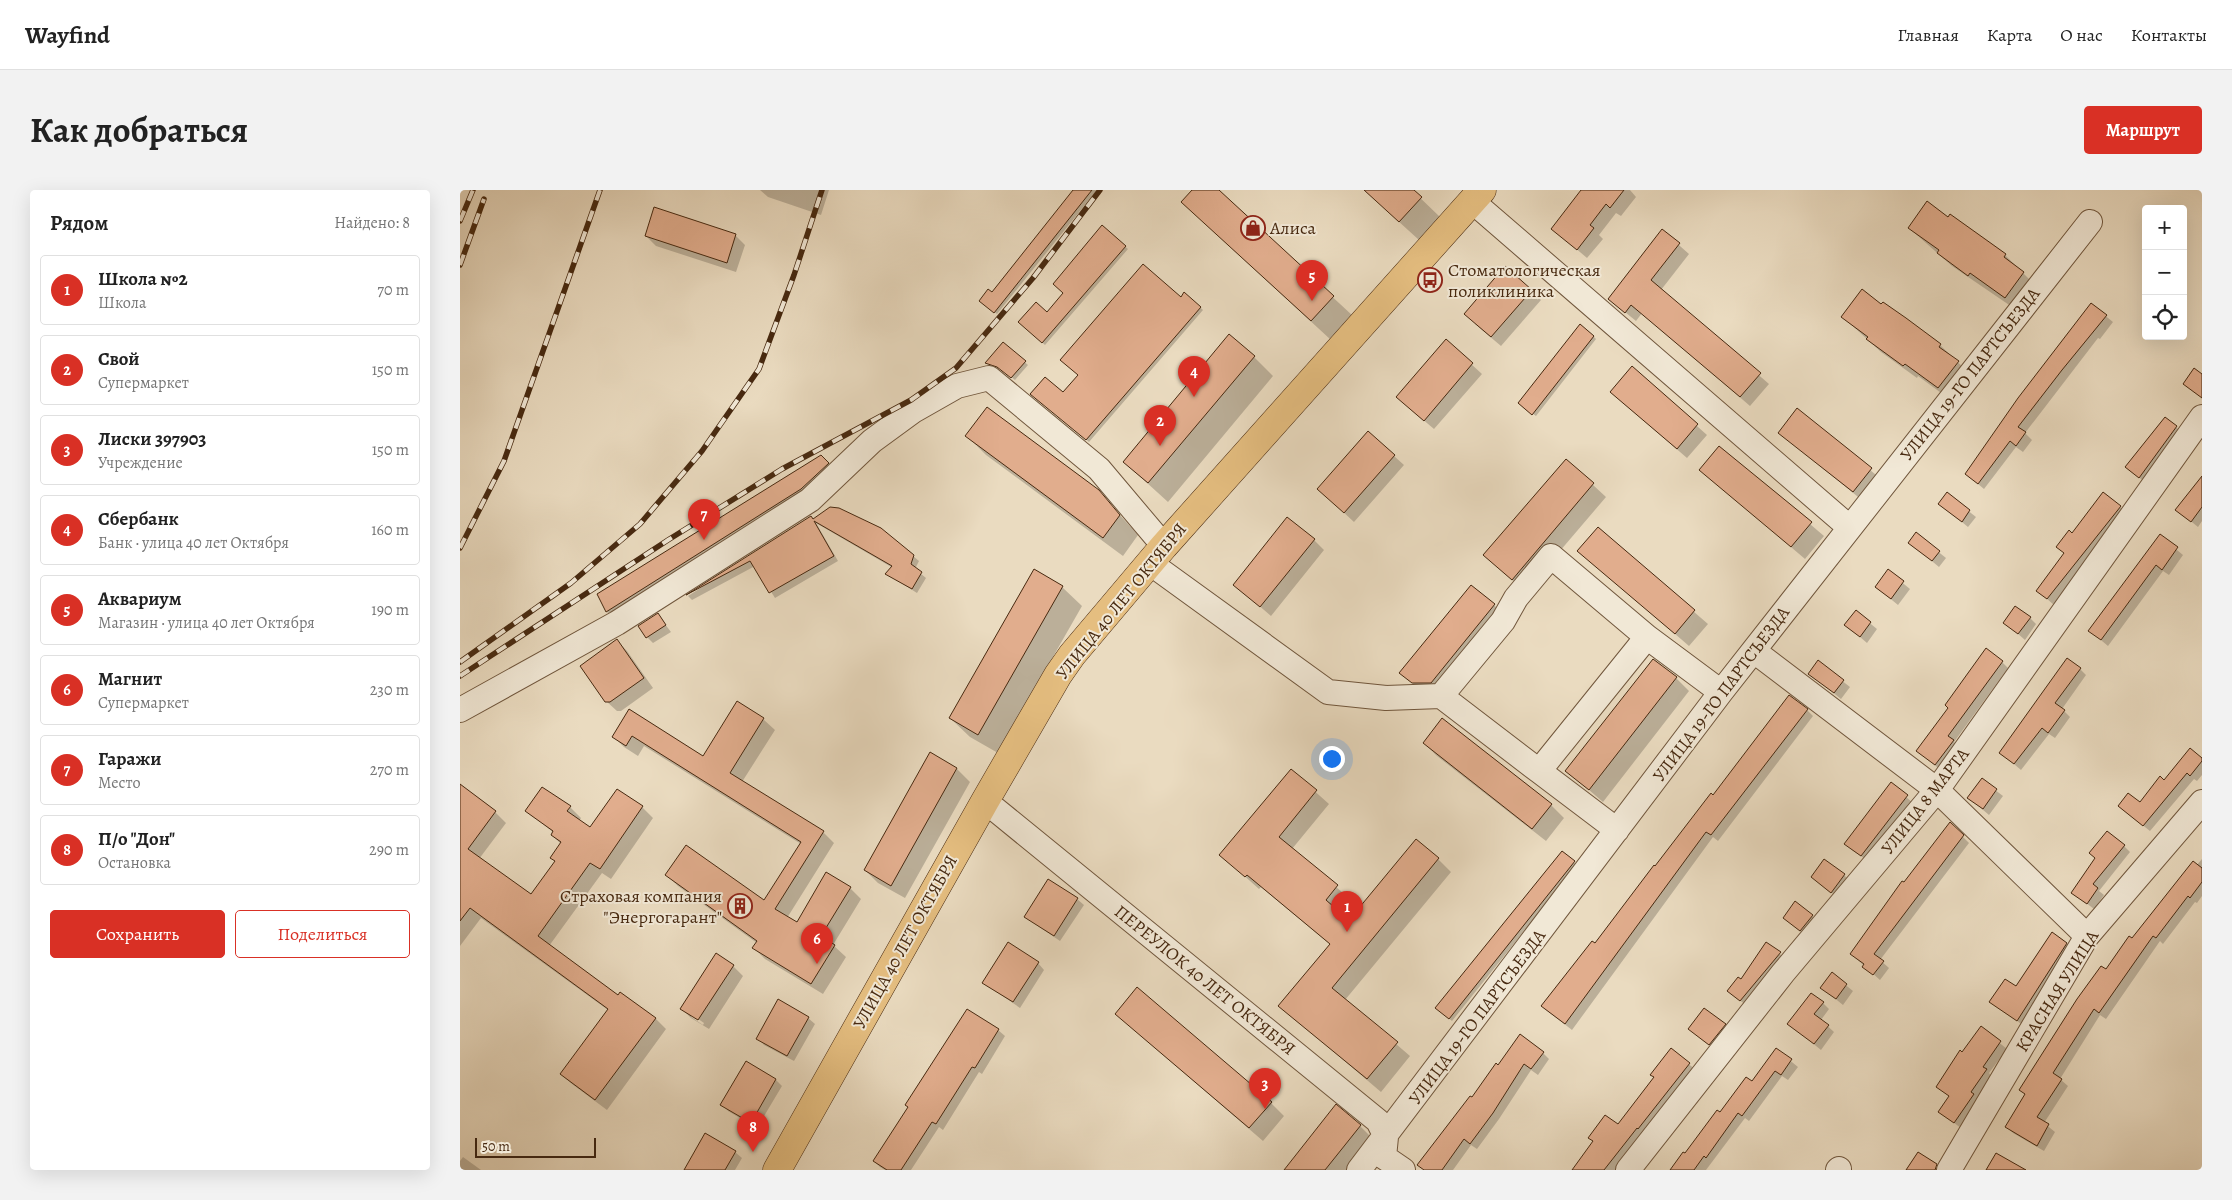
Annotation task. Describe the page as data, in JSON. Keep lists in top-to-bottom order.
{
  "streets": {
    "main road": ["УЛИЦА 40 ЛЕТ ОКТЯБРЯ"],
    "street": [
      "УЛИЦА 19-ГО ПАРТСЪЕЗДА",
      "УЛИЦА 8 МАРТА",
      "ПЕРЕУЛОК 40 ЛЕТ ОКТЯБРЯ",
      "КРАСНАЯ УЛИЦА"
    ]
  },
  "crossings": [
    ["УЛИЦА 19-ГО ПАРТСЪЕЗДА", "ПЕРЕУЛОК 40 ЛЕТ ОКТЯБРЯ"],
    ["УЛИЦА 40 ЛЕТ ОКТЯБРЯ", "ПЕРЕУЛОК 40 ЛЕТ ОКТЯБРЯ"]
  ],
  "places": {
    "shop": ["Алиса"],
    "bus stop": ["Стоматологическая поликлиника"],
    "building": ["Страховая компания \"Энергогарант\""]
  },
  "scale_bar": "50 m",
  "page": {
    "header": "Wayfind",
    "nav": [
      "Главная",
      "Карта",
      "О нас",
      "Контакты"
    ],
    "title": "Как добраться",
    "buttons": [
      "Маршрут",
      ["Сохранить", "Поделиться"]
    ],
    "heading": ["Рядом", "Найдено: 8"],
    "map_buttons": ["+", "−"],
    "list": [
      {
        "mark": "1",
        "name": "Школа №2",
        "note": "Школа",
        "value": "70 m"
      },
      {
        "mark": "2",
        "name": "Свой",
        "note": "Супермаркет",
        "value": "150 m"
      },
      {
        "mark": "3",
        "name": "Лиски 397903",
        "note": "Учреждение",
        "value": "150 m"
      },
      {
        "mark": "4",
        "name": "Сбербанк",
        "note": "Банк · улица 40 лет Октября",
        "value": "160 m"
      },
      {
        "mark": "5",
        "name": "Аквариум",
        "note": "Магазин · улица 40 лет Октября",
        "value": "190 m"
      },
      {
        "mark": "6",
        "name": "Магнит",
        "note": "Супермаркет",
        "value": "230 m"
      },
      {
        "mark": "7",
        "name": "Гаражи",
        "note": "Место",
        "value": "270 m"
      },
      {
        "mark": "8",
        "name": "П/о \"Дон\"",
        "note": "Остановка",
        "value": "290 m"
      }
    ],
    "pins": [
      "5",
      "4",
      "2",
      "7",
      "1",
      "6",
      "3",
      "8"
    ],
    "scale": "50 m"
  }
}
